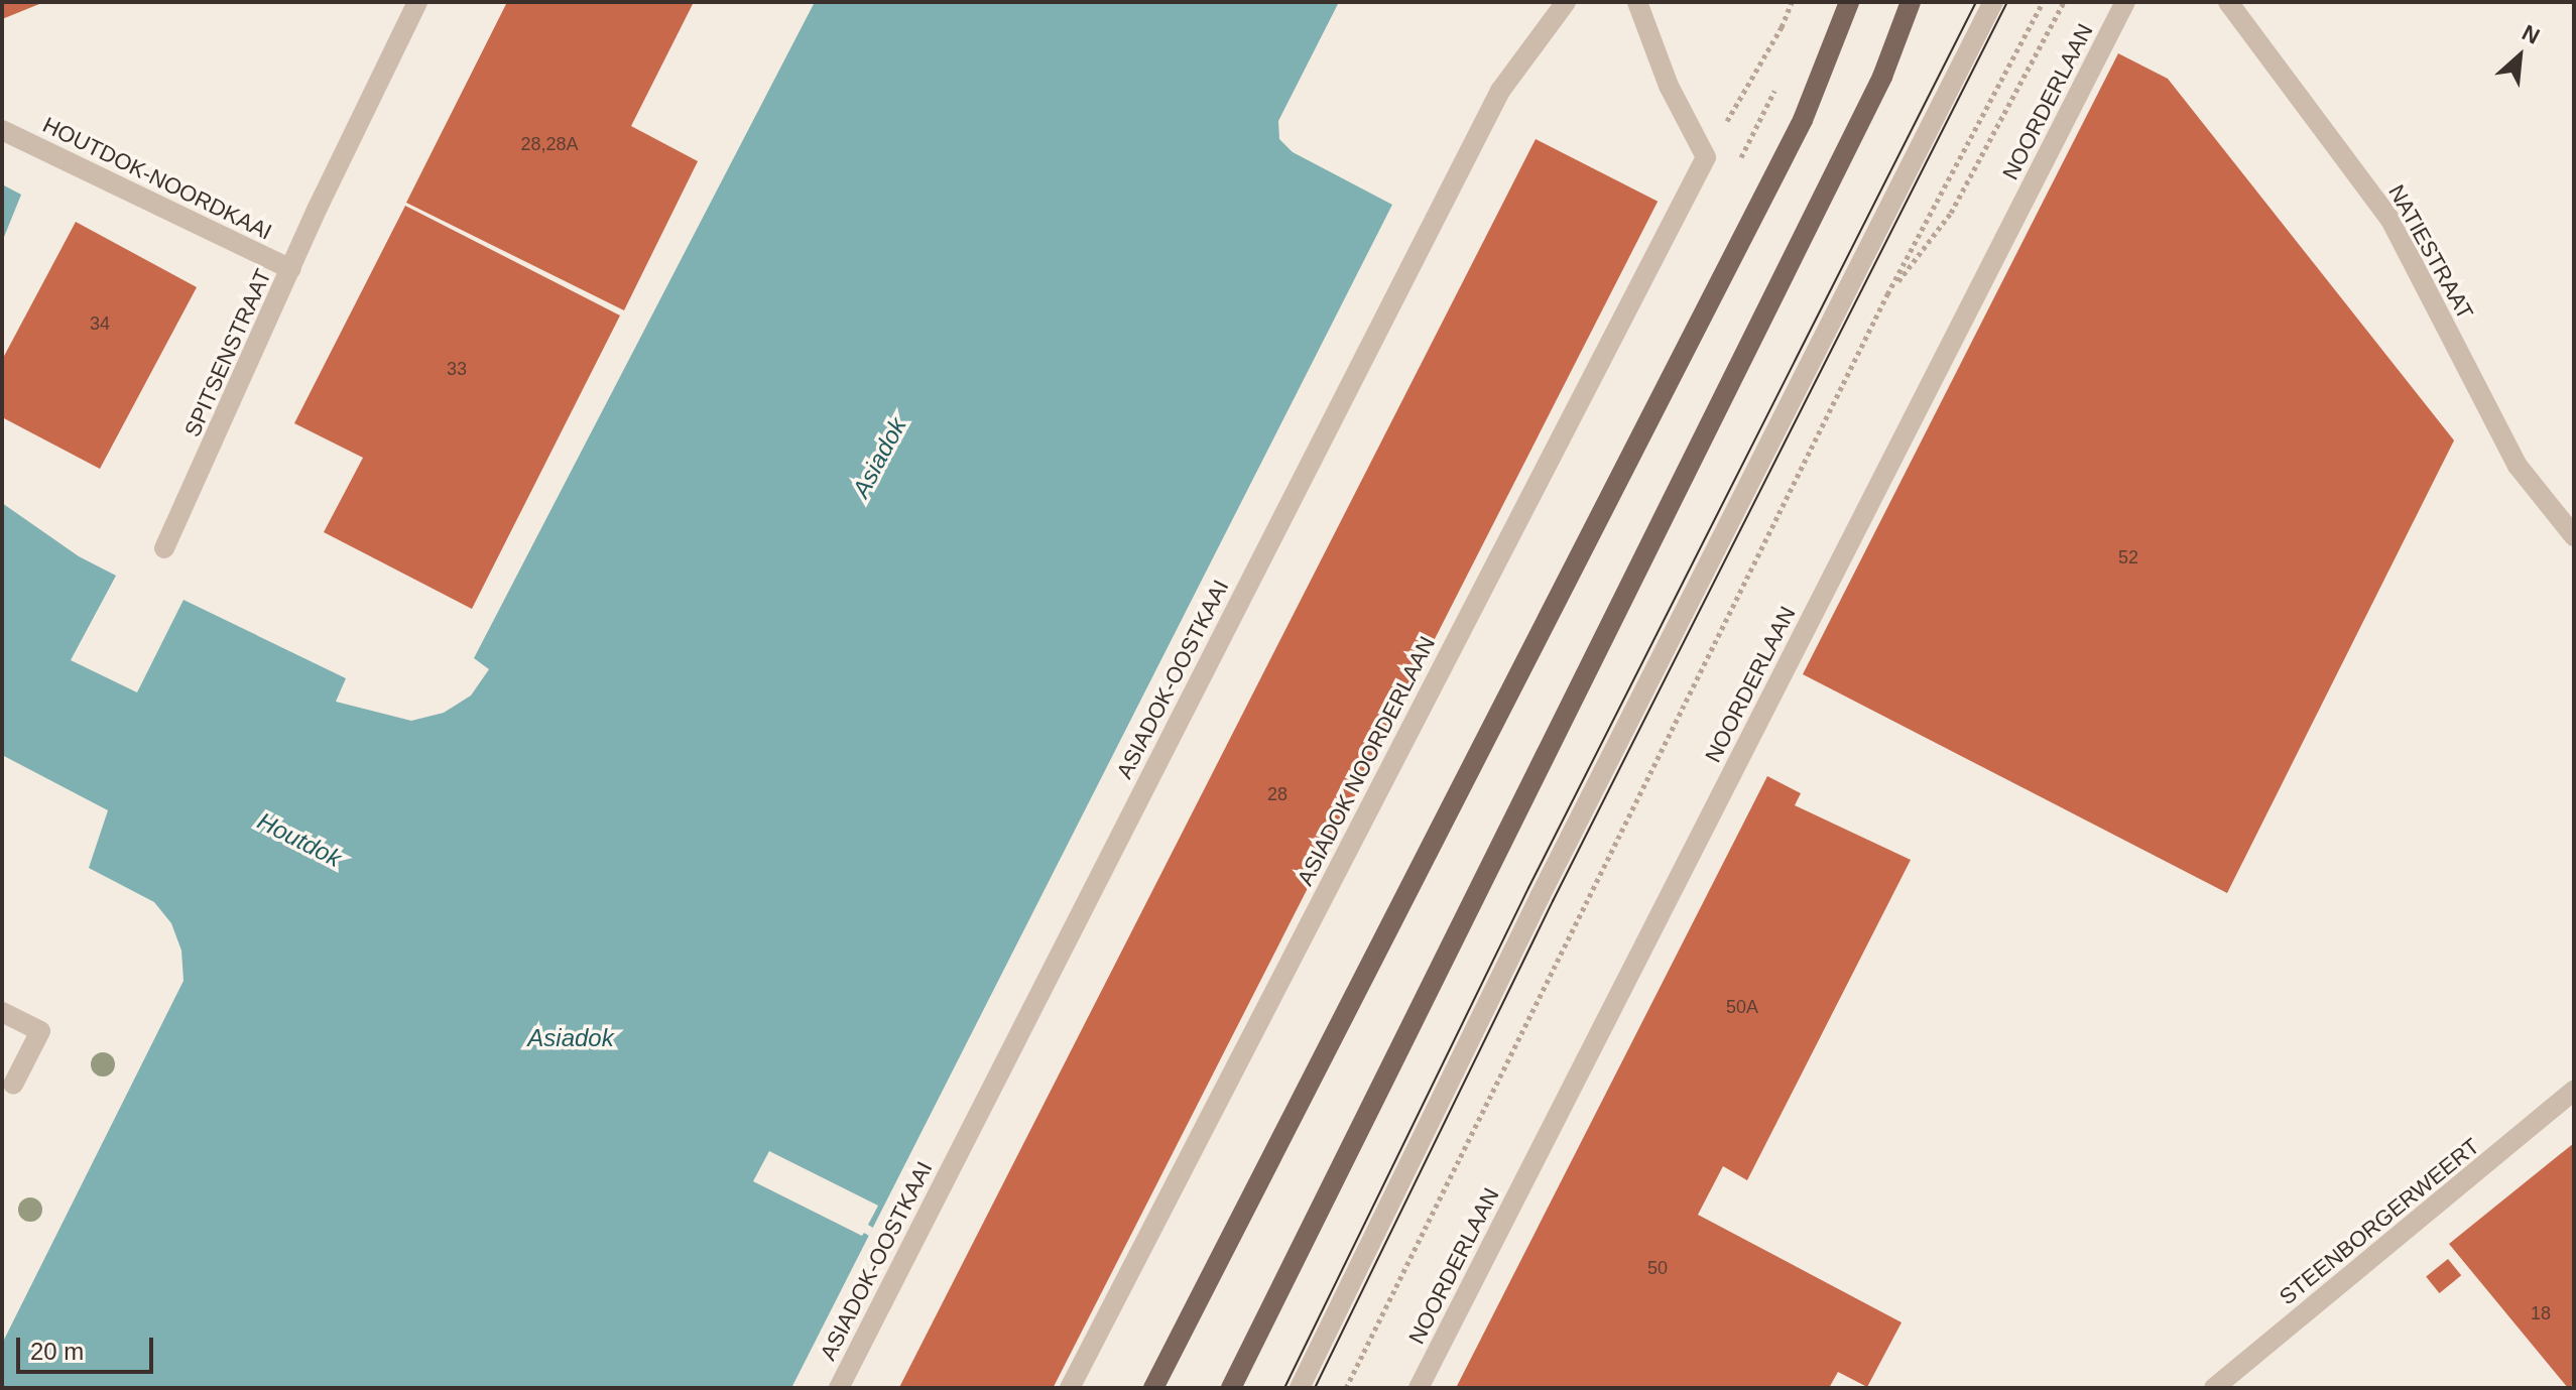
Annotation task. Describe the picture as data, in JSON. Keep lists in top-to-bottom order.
{
  "streets": {
    "street": [
      "NOORDERLAAN",
      "HOUTDOK-NOORDKAAI",
      "NATIESTRAAT",
      "SPITSENSTRAAT",
      "ASIADOK-OOSTKAAI",
      "ASIADOK NOORDERLAAN",
      "STEENBORGERWEERT"
    ]
  },
  "crossings": [
    ["HOUTDOK-NOORDKAAI", "SPITSENSTRAAT"]
  ],
  "water": ["Asiadok", "Houtdok"],
  "house_numbers": [
    "28,28A",
    "34",
    "33",
    "52",
    "28",
    "50A",
    "50",
    "18"
  ],
  "scale_bar": "20 m",
  "north": "top right"
}
